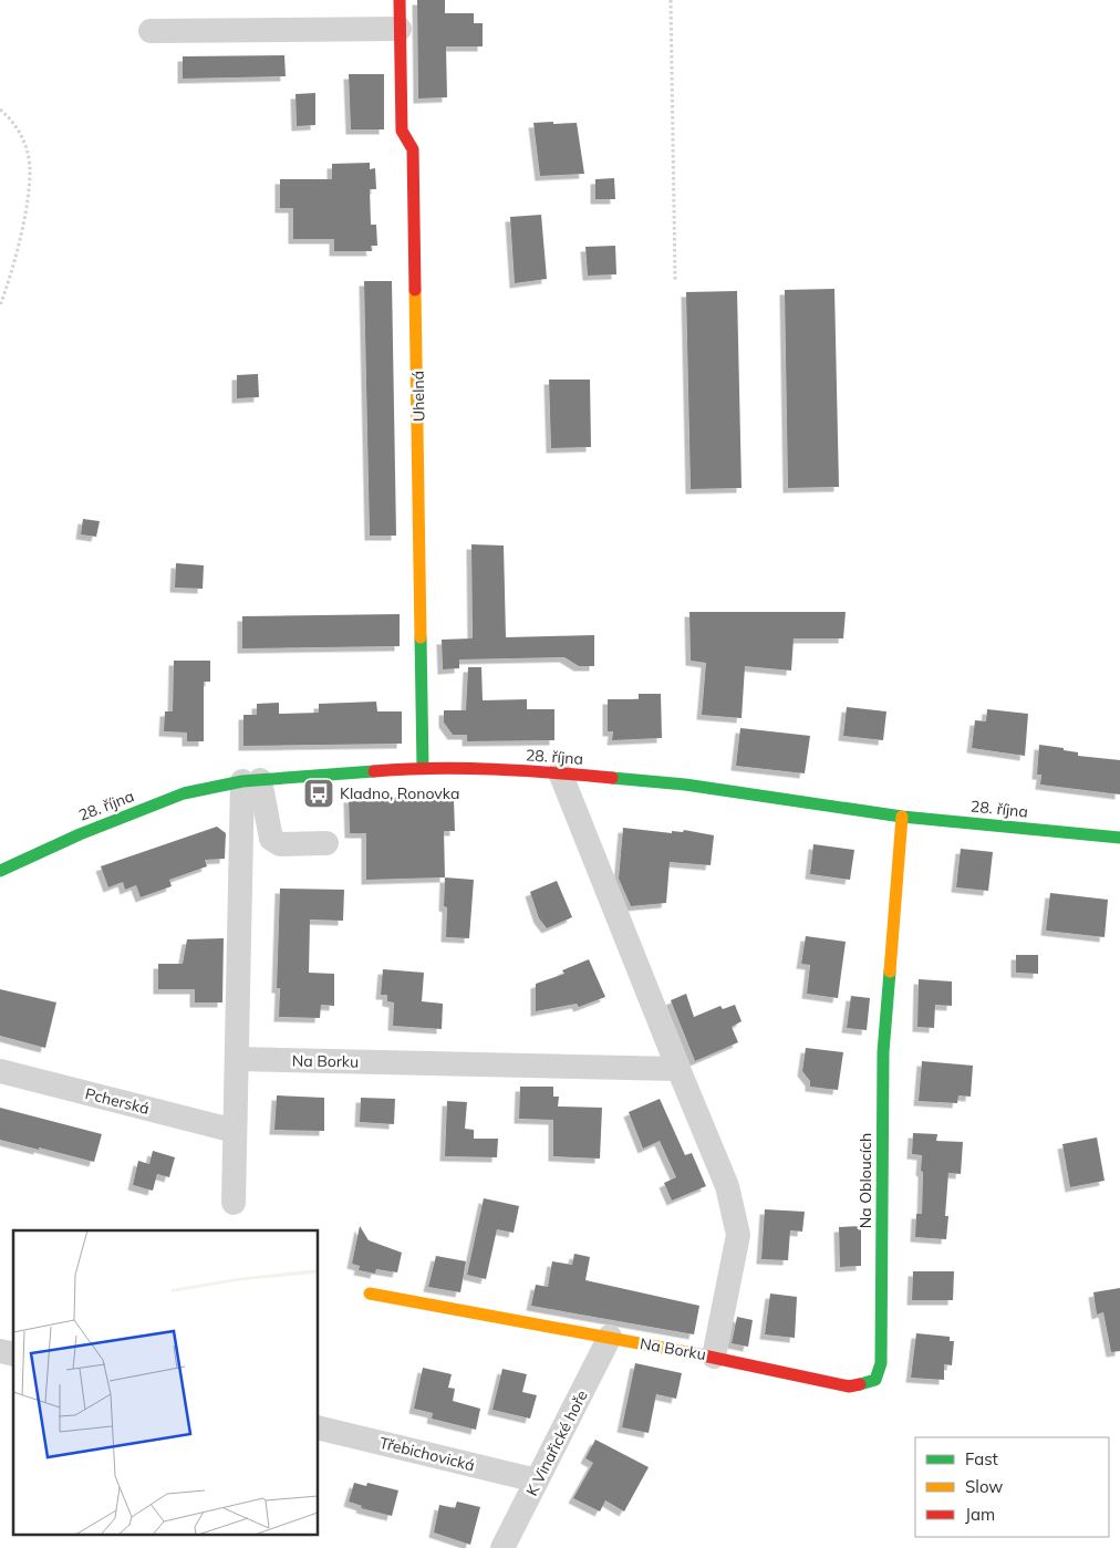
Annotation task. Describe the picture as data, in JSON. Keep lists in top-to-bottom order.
{
  "streets": {
    "street": [
      "Uhelná",
      "28. října",
      "Na Borku",
      "Pcherská",
      "Na Obloucích",
      "K Vinařické hoře",
      "Třebichovická"
    ]
  },
  "crossings": [
    ["Uhelná", "28. října"],
    ["28. října", "Na Borku"],
    ["28. října", "Na Obloucích"],
    ["Na Borku", "Na Obloucích"],
    ["Na Borku", "K Vinařické hoře"],
    ["K Vinařické hoře", "Třebichovická"]
  ],
  "places": {
    "bus stop": ["Kladno, Ronovka"]
  },
  "legend": ["Fast", "Slow", "Jam"]
}
